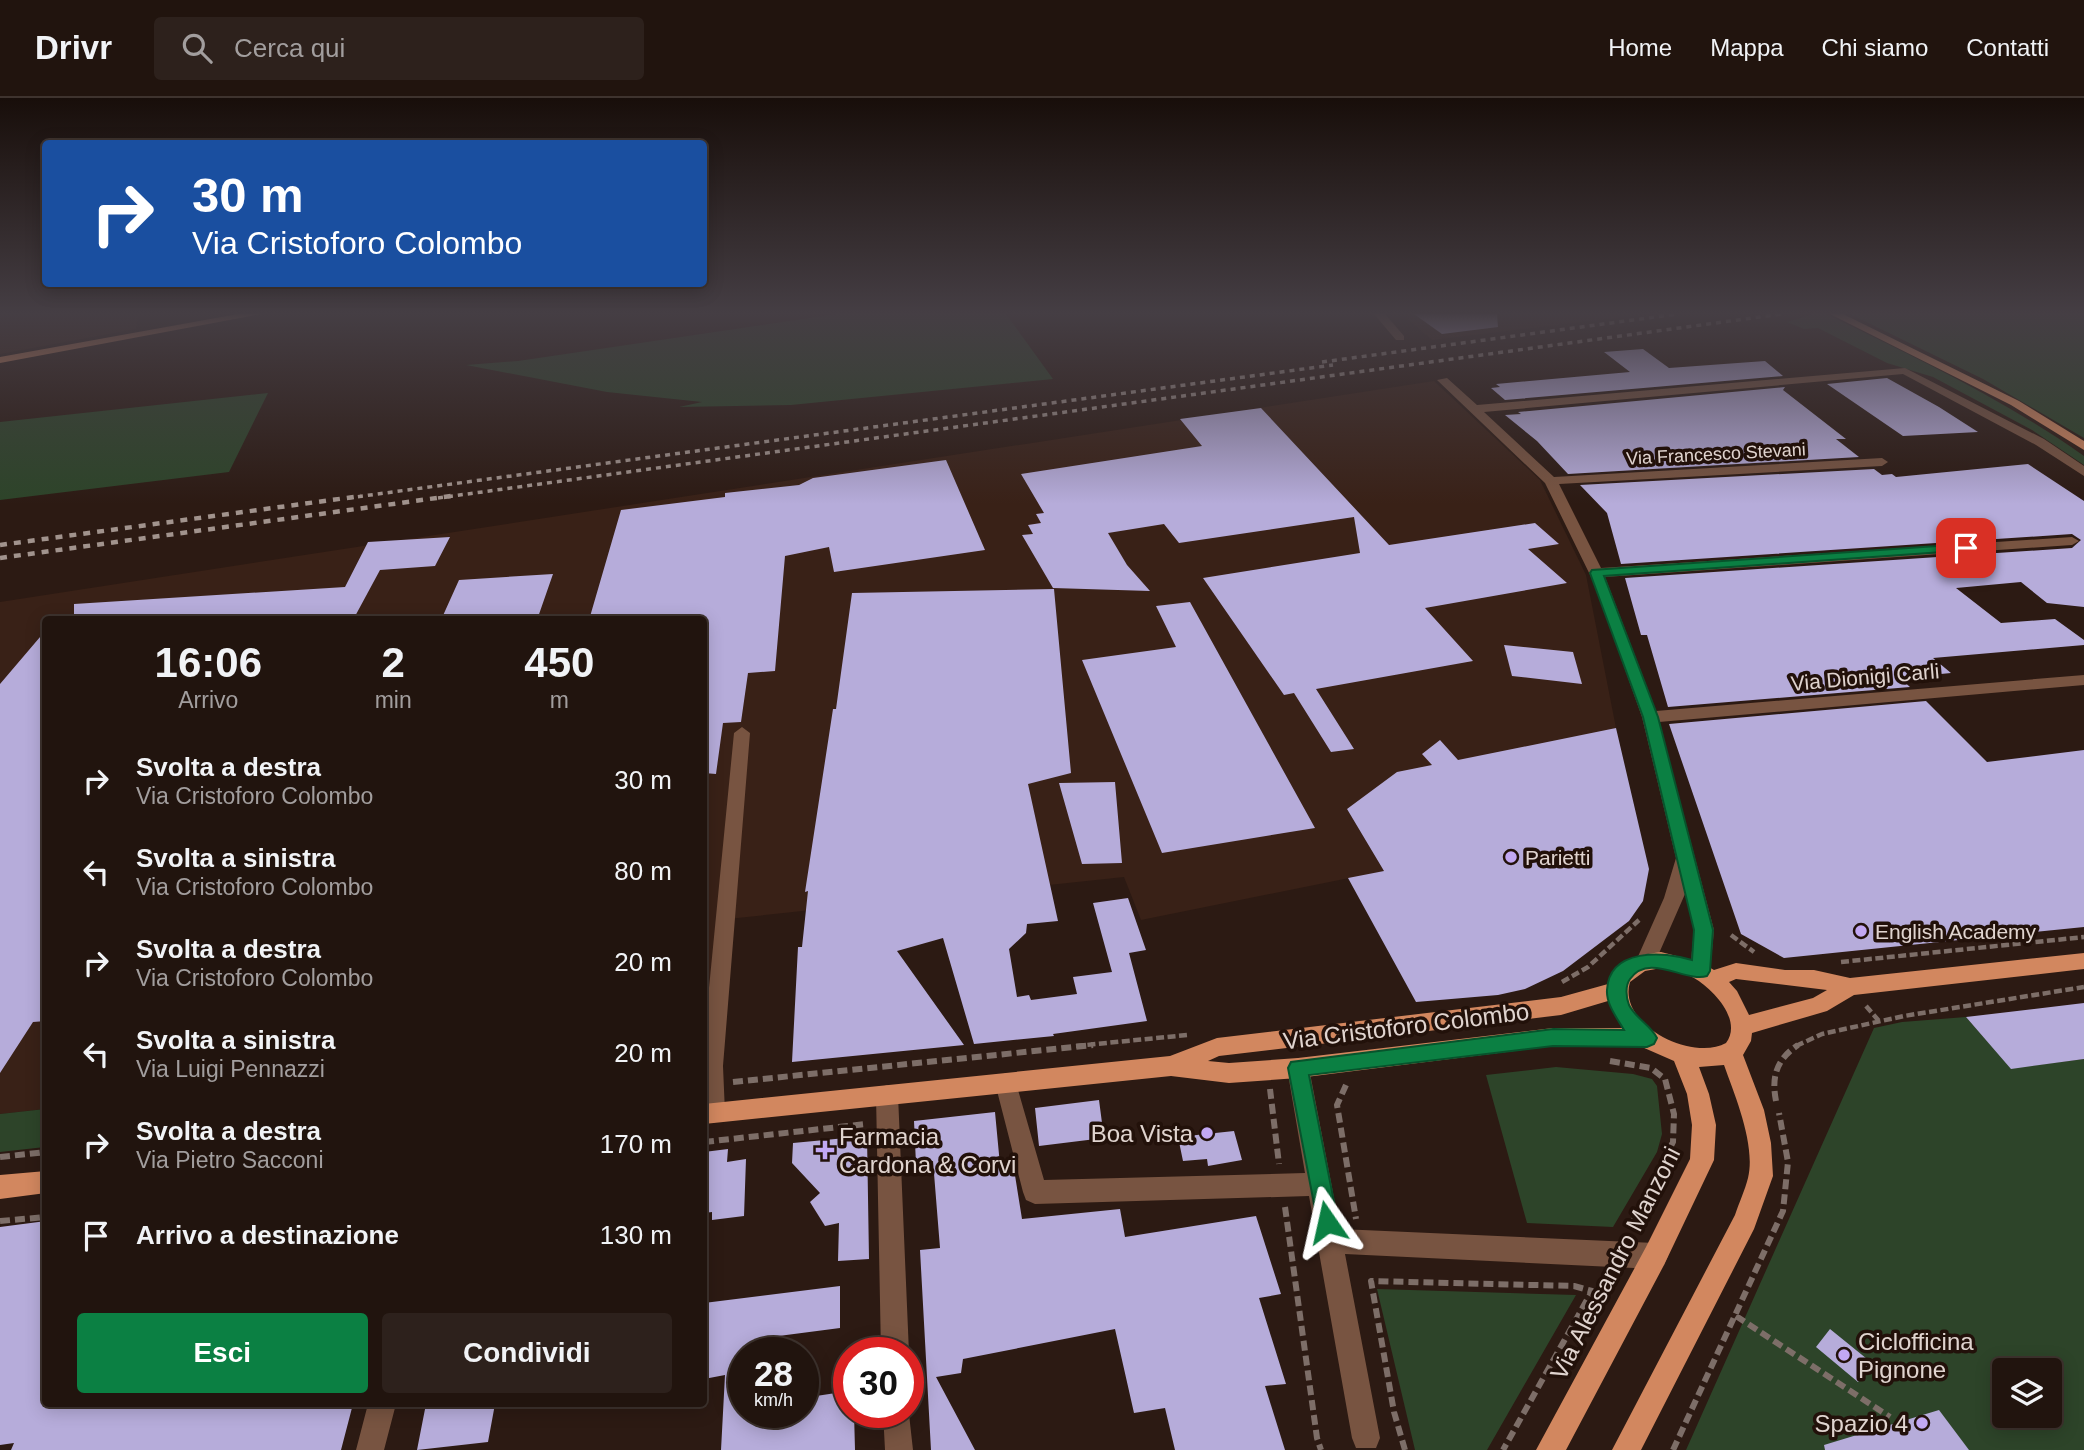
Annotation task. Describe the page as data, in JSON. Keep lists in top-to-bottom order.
{
  "streets": {
    "main road": ["Via Cristoforo Colombo", "Via Alessandro Manzoni"],
    "street": ["Via Francesco Stevani", "Via Dionigi Carli"]
  },
  "crossings": [
    ["Via Cristoforo Colombo", "Via Alessandro Manzoni"]
  ],
  "places": {
    "other": [
      "Parietti",
      "English Academy",
      "Boa Vista",
      "Ciclofficina Pignone",
      "Spazio 4"
    ],
    "health": ["Farmacia Cardona & Corvi"]
  },
  "page": {
    "header": "Drivr",
    "search": "Cerca qui",
    "nav": [
      "Home",
      "Mappa",
      "Chi siamo",
      "Contatti"
    ],
    "turn": ["30 m", "Via Cristoforo Colombo"],
    "eta": [
      "16:06",
      "Arrivo",
      "2",
      "min",
      "450",
      "m"
    ],
    "list": [
      {
        "name": "Svolta a destra",
        "note": "Via Cristoforo Colombo",
        "value": "30 m"
      },
      {
        "name": "Svolta a sinistra",
        "note": "Via Cristoforo Colombo",
        "value": "80 m"
      },
      {
        "name": "Svolta a destra",
        "note": "Via Cristoforo Colombo",
        "value": "20 m"
      },
      {
        "name": "Svolta a sinistra",
        "note": "Via Luigi Pennazzi",
        "value": "20 m"
      },
      {
        "name": "Svolta a destra",
        "note": "Via Pietro Sacconi",
        "value": "170 m"
      },
      {
        "name": "Arrivo a destinazione",
        "value": "130 m"
      }
    ],
    "buttons": ["Esci", "Condividi"],
    "speed": "28 km/h",
    "limit": "30"
  }
}
